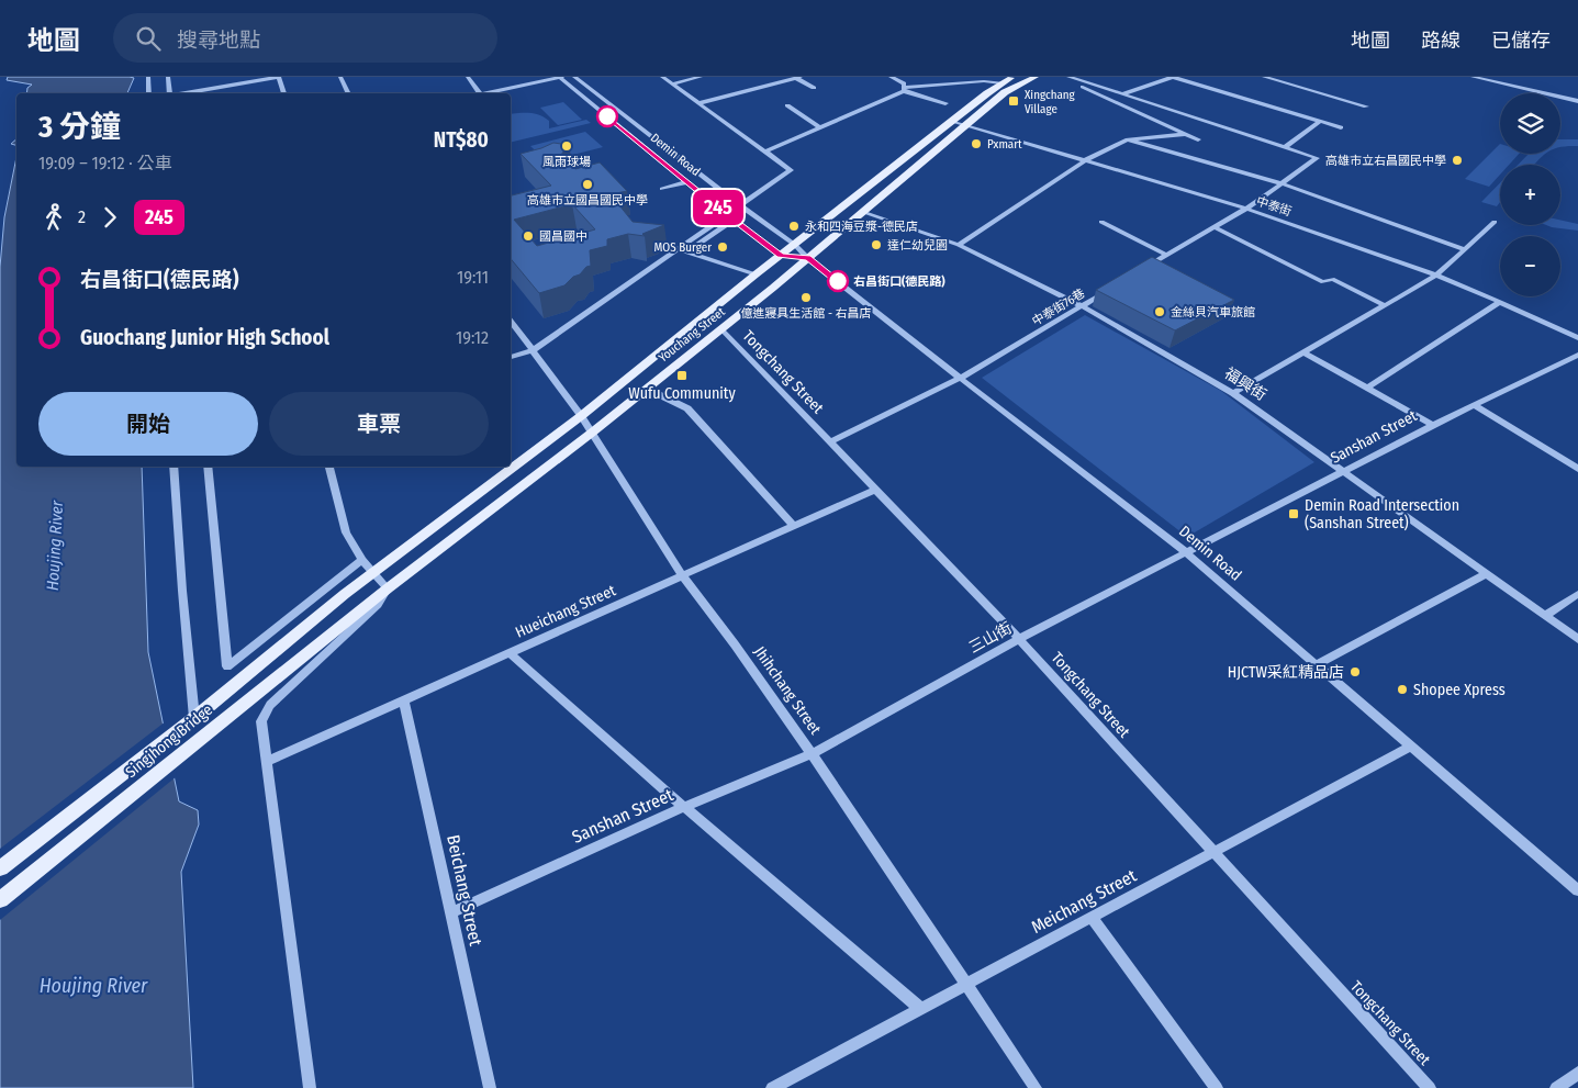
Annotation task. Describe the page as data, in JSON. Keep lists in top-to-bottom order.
{
  "streets": {
    "main road": ["Youchang Street", "Singjhong Bridge"],
    "street": [
      "Demin Road",
      "中泰街",
      "中泰街76巷",
      "Tongchang Street",
      "福興街",
      "Sanshan Street",
      "Hueichang Street",
      "三山街",
      "Jhihchang Street",
      "Beichang Street",
      "Meichang Street"
    ]
  },
  "crossings": [
    ["Demin Road", "中泰街76巷"],
    ["Demin Road", "Youchang Street"],
    ["Demin Road", "Sanshan Street"],
    ["Demin Road", "三山街"],
    ["Demin Road", "Meichang Street"],
    ["中泰街", "Youchang Street"],
    ["中泰街76巷", "Tongchang Street"],
    ["中泰街76巷", "福興街"],
    ["Youchang Street", "Tongchang Street"],
    ["Youchang Street", "福興街"],
    ["Youchang Street", "Jhihchang Street"],
    ["Youchang Street", "Singjhong Bridge"],
    ["Tongchang Street", "Hueichang Street"],
    ["Tongchang Street", "三山街"],
    ["Tongchang Street", "Meichang Street"],
    ["福興街", "Sanshan Street"],
    ["Sanshan Street", "三山街"],
    ["Sanshan Street", "Jhihchang Street"],
    ["Sanshan Street", "Beichang Street"],
    ["Hueichang Street", "Jhihchang Street"],
    ["Hueichang Street", "Beichang Street"],
    ["三山街", "Jhihchang Street"],
    ["Jhihchang Street", "Meichang Street"]
  ],
  "water": ["Houjing River"],
  "places": {
    "transit": ["Xingchang Village", "Wufu Community", "Demin Road Intersection (Sanshan Street)"],
    "other": [
      "Pxmart",
      "風雨球場",
      "高雄市立右昌國民中學",
      "高雄市立國昌國民中學",
      "永和四海豆漿-德民店",
      "國昌國中",
      "達仁幼兒園",
      "MOS Burger",
      "右昌街口(德民路)",
      "億進寢具生活館 - 右昌店",
      "金絲貝汽車旅館",
      "HJCTW采紅精品店",
      "Shopee Xpress"
    ]
  },
  "lines": ["bus line 245"],
  "page": {
    "header": "地圖",
    "search": "搜尋地點",
    "nav": ["地圖", "路線", "已儲存"],
    "on_map": "245",
    "map_buttons": ["+", "−"],
    "heading": ["3 分鐘", "19:09 – 19:12 · 公車", "NT$80"],
    "legs": ["2", "245"],
    "list": [
      {
        "name": "右昌街口(德民路)",
        "value": "19:11"
      },
      {
        "name": "Guochang Junior High School",
        "value": "19:12"
      }
    ],
    "buttons": ["開始", "車票"]
  }
}
